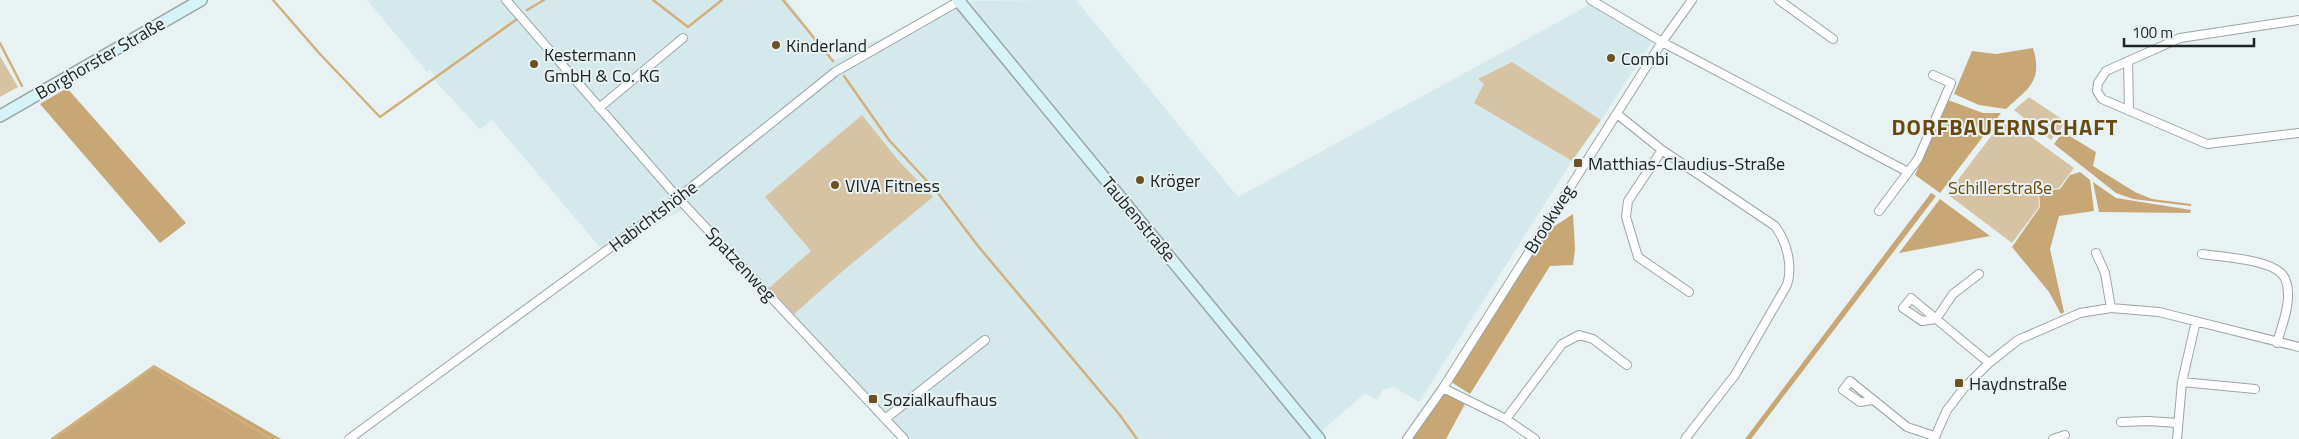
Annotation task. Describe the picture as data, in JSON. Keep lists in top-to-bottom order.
{
  "streets": {
    "street": [
      "Borghorster Straße",
      "Habichtshöhe",
      "Taubenstraße",
      "Brookweg",
      "Spatzenweg"
    ]
  },
  "crossings": [
    ["Habichtshöhe", "Taubenstraße"],
    ["Habichtshöhe", "Spatzenweg"]
  ],
  "districts": ["DORFBAUERNSCHAFT"],
  "parks": ["Schillerstraße"],
  "places": {
    "other": [
      "Kinderland",
      "Combi",
      "Kestermann GmbH & Co. KG",
      "Kröger",
      "VIVA Fitness"
    ],
    "transit": ["Matthias-Claudius-Straße", "Haydnstraße", "Sozialkaufhaus"]
  },
  "scale_bar": "100 m"
}
